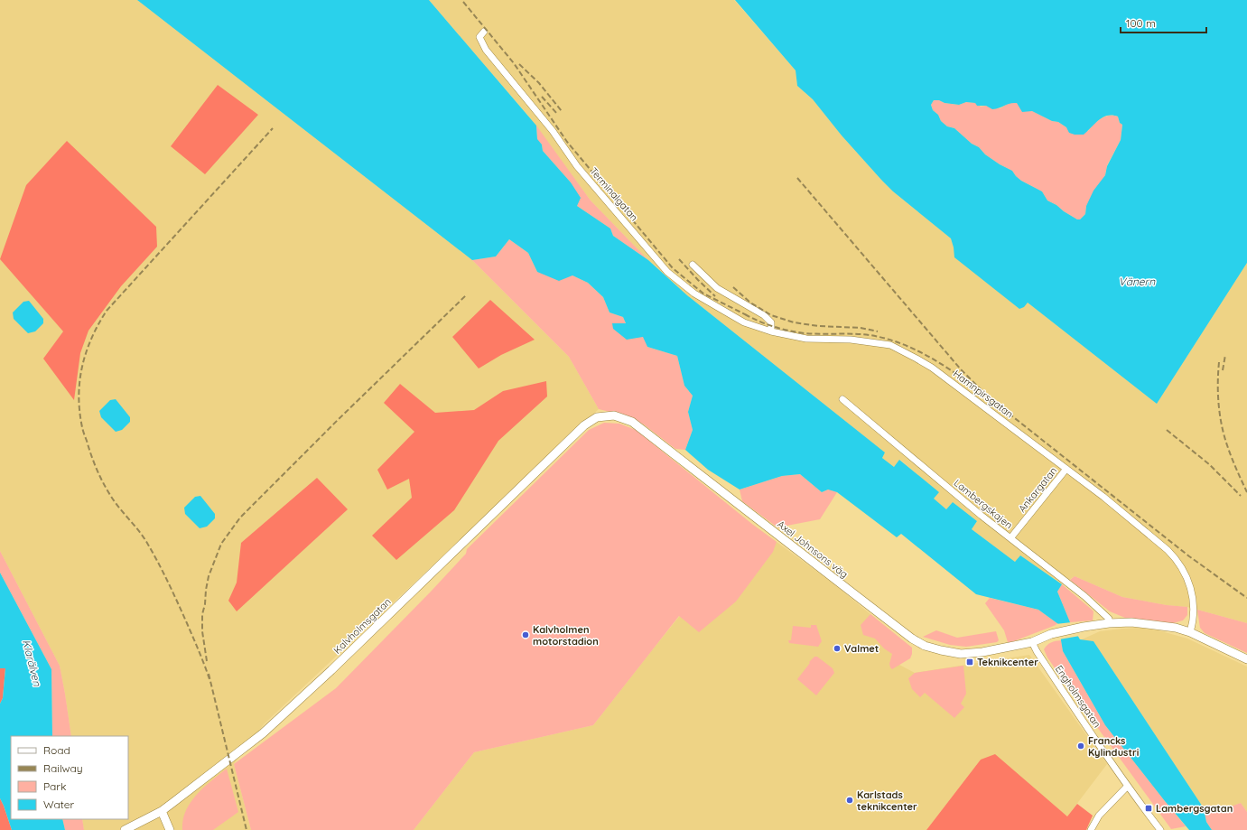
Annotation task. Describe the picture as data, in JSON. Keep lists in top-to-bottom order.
{
  "streets": {
    "street": [
      "Terminalgatan",
      "Hamnpirsgatan",
      "Ankargatan",
      "Lambergskajen",
      "Axel Johnsons väg",
      "Kalvholmsgatan",
      "Engholmsgatan"
    ]
  },
  "crossings": [
    ["Terminalgatan", "Hamnpirsgatan"],
    ["Hamnpirsgatan", "Ankargatan"],
    ["Hamnpirsgatan", "Axel Johnsons väg"],
    ["Ankargatan", "Lambergskajen"],
    ["Lambergskajen", "Axel Johnsons väg"],
    ["Axel Johnsons väg", "Kalvholmsgatan"],
    ["Axel Johnsons väg", "Engholmsgatan"]
  ],
  "water": ["Vänern", "Klarälven"],
  "places": {
    "other": [
      "Kalvholmen motorstadion",
      "Valmet",
      "Francks Kylindustri",
      "Karlstads teknikcenter"
    ],
    "transit": ["Teknikcenter", "Lambergsgatan"]
  },
  "legend": [
    "Road",
    "Railway",
    "Park",
    "Water"
  ],
  "scale_bar": "100 m"
}
